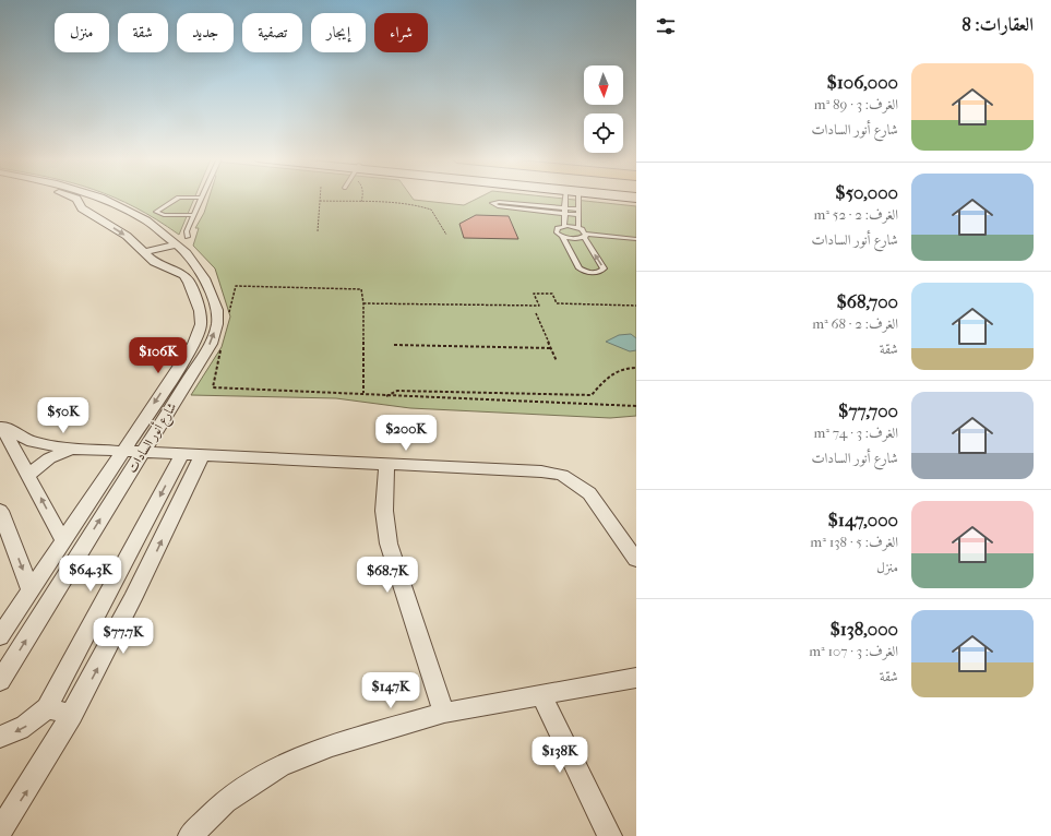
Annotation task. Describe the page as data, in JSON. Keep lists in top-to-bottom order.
{
  "streets": {
    "street": ["شارع أنور السادات"]
  },
  "north": "bottom",
  "page": {
    "heading": "العقارات: 8",
    "chip": [
      "شراء",
      "إيجار",
      "تصفية",
      "جديد",
      "شقة",
      "منزل"
    ],
    "list": [
      {
        "name": "$106,000",
        "note": "الغرف: 3 · 89 m² · شارع أنور السادات"
      },
      {
        "name": "$50,000",
        "note": "الغرف: 2 · 52 m² · شارع أنور السادات"
      },
      {
        "name": "$68,700",
        "note": "الغرف: 2 · 68 m² · شقة"
      },
      {
        "name": "$77,700",
        "note": "الغرف: 3 · 74 m² · شارع أنور السادات"
      },
      {
        "name": "$147,000",
        "note": "الغرف: 5 · 138 m² · منزل"
      },
      {
        "name": "$138,000",
        "note": "الغرف: 3 · 107 m² · شقة"
      }
    ],
    "price": [
      "$106K",
      "$50K",
      "$200K",
      "$64.3K",
      "$68.7K",
      "$77.7K",
      "$147K",
      "$138K"
    ]
  }
}
